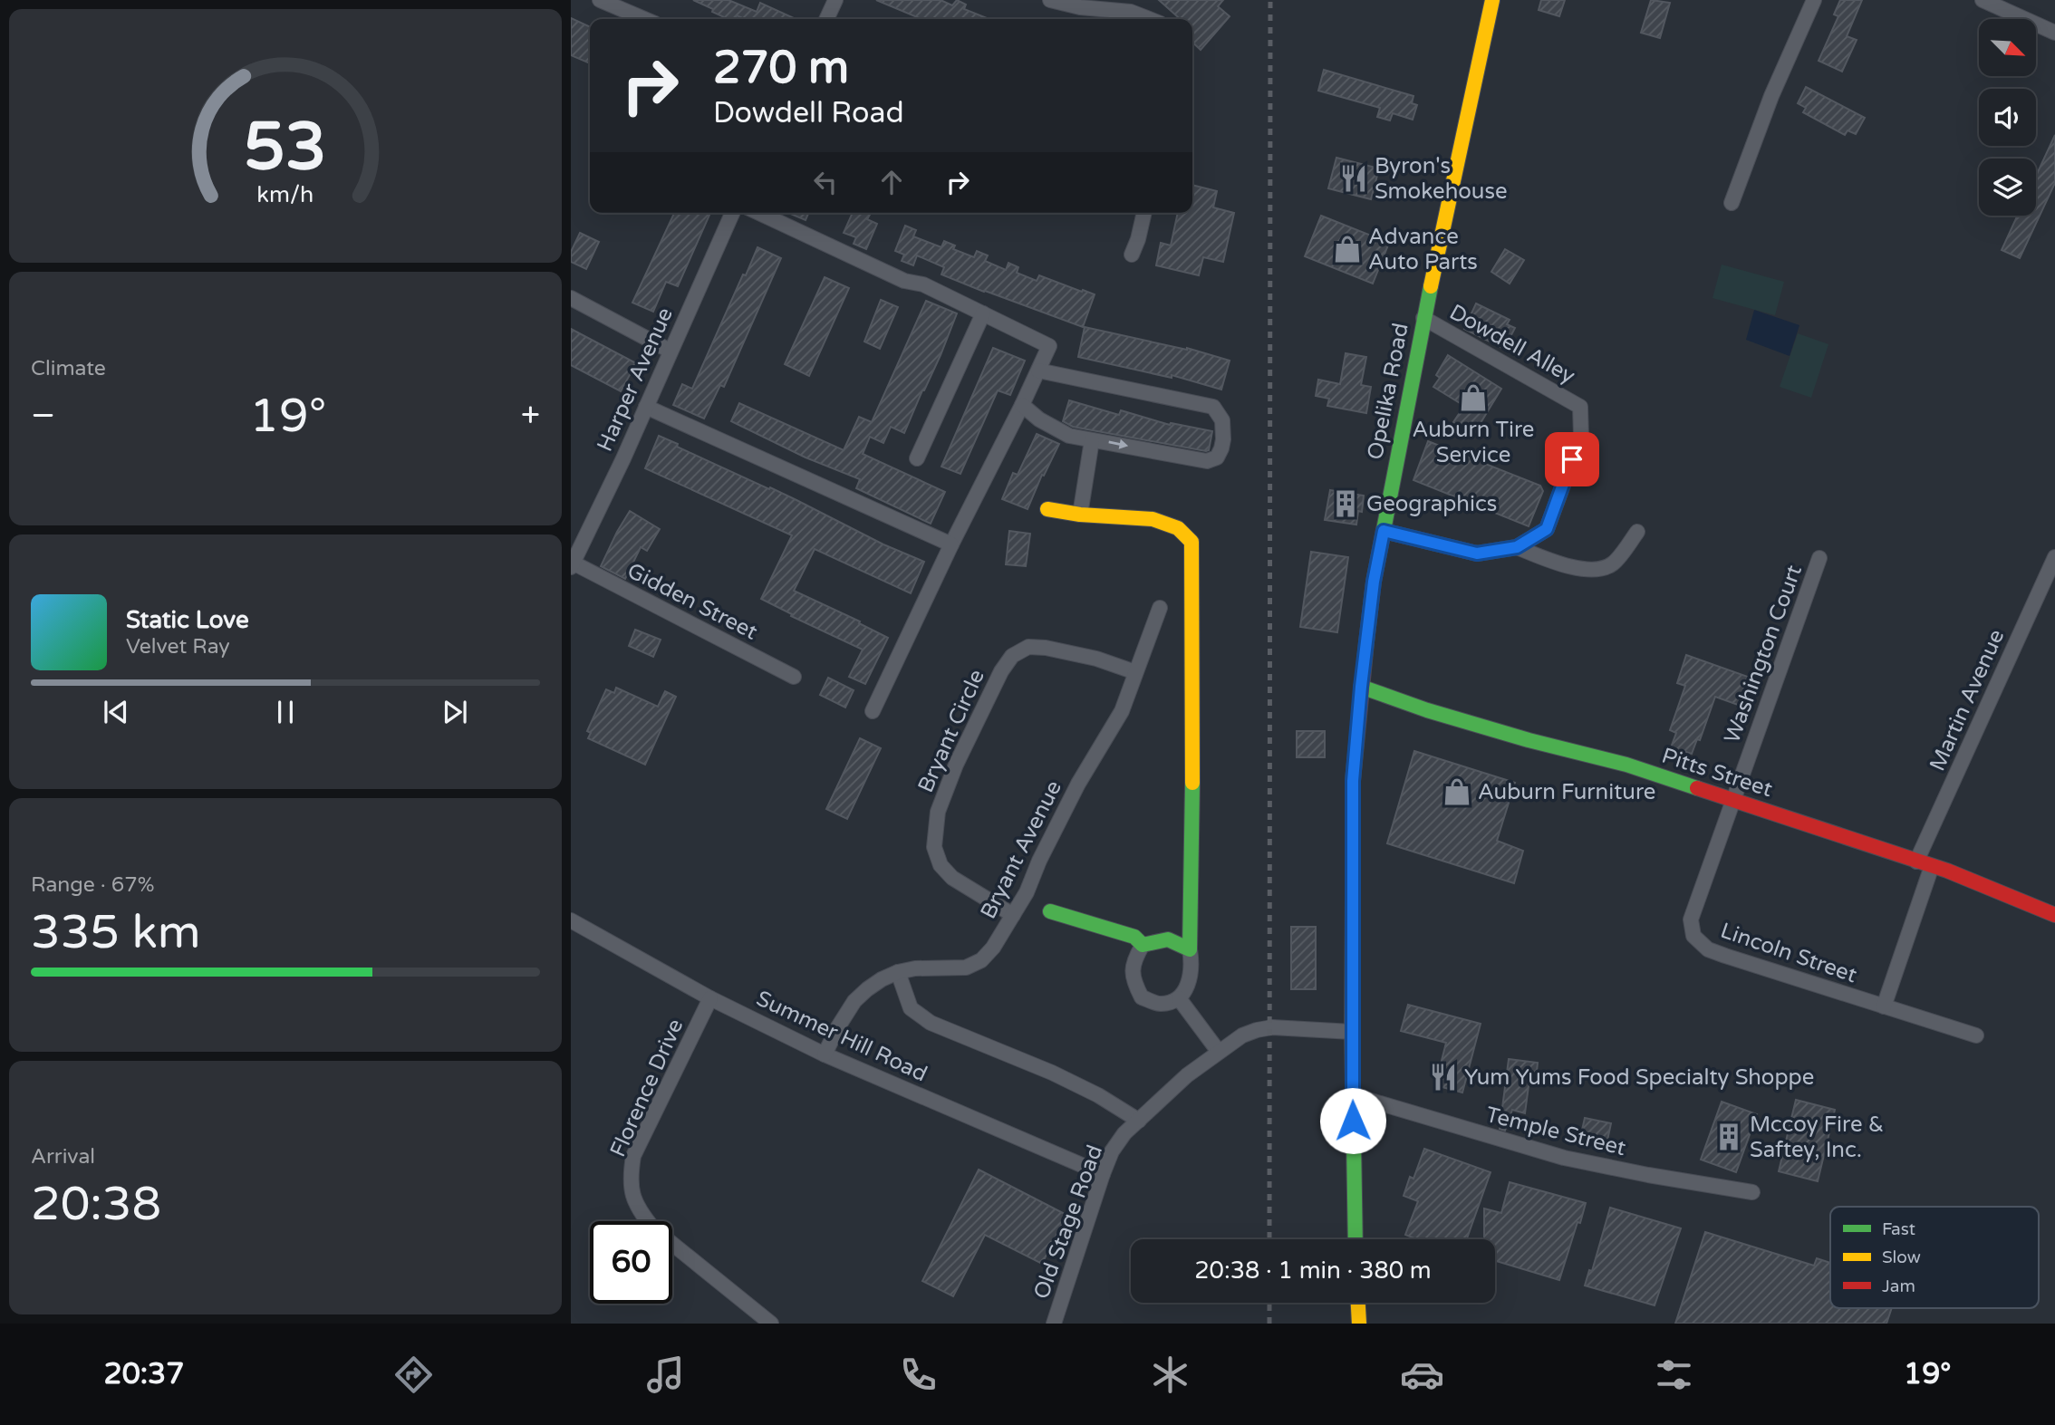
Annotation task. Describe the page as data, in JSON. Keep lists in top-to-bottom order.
{
  "streets": {
    "street": [
      "Dowdell Alley",
      "Harper Avenue",
      "Opelika Road",
      "Gidden Street",
      "Washington Court",
      "Martin Avenue",
      "Bryant Circle",
      "Pitts Street",
      "Bryant Avenue",
      "Lincoln Street",
      "Summer Hill Road",
      "Florence Drive",
      "Temple Street",
      "Old Stage Road"
    ]
  },
  "crossings": [
    ["Dowdell Alley", "Opelika Road"],
    ["Harper Avenue", "Gidden Street"],
    ["Opelika Road", "Pitts Street"],
    ["Opelika Road", "Temple Street"],
    ["Opelika Road", "Old Stage Road"],
    ["Washington Court", "Pitts Street"],
    ["Washington Court", "Lincoln Street"],
    ["Martin Avenue", "Pitts Street"],
    ["Bryant Circle", "Bryant Avenue"],
    ["Pitts Street", "Lincoln Street"],
    ["Bryant Avenue", "Summer Hill Road"],
    ["Summer Hill Road", "Florence Drive"],
    ["Summer Hill Road", "Old Stage Road"]
  ],
  "places": {
    "restaurant": ["Byron's Smokehouse", "Yum Yums Food Specialty Shoppe"],
    "shop": ["Advance Auto Parts", "Auburn Tire Service", "Auburn Furniture"],
    "building": ["Geographics", "Mccoy Fire & Saftey, Inc."]
  },
  "legend": ["Fast", "Slow", "Jam"],
  "north": "bottom right",
  "page": {
    "turn": ["270 m", "Dowdell Road"],
    "tile": [
      "Climate",
      ["Range · 67%", "335 km"],
      ["Arrival", "20:38"]
    ],
    "heat": ["−", "19°", "+"],
    "song": ["Static Love", "Velvet Ray"],
    "limit": "60",
    "trip": "20:38 · 1 min · 380 m",
    "tabs": ["20:37", "19°"],
    "gauge": ["53", "km/h"]
  }
}
